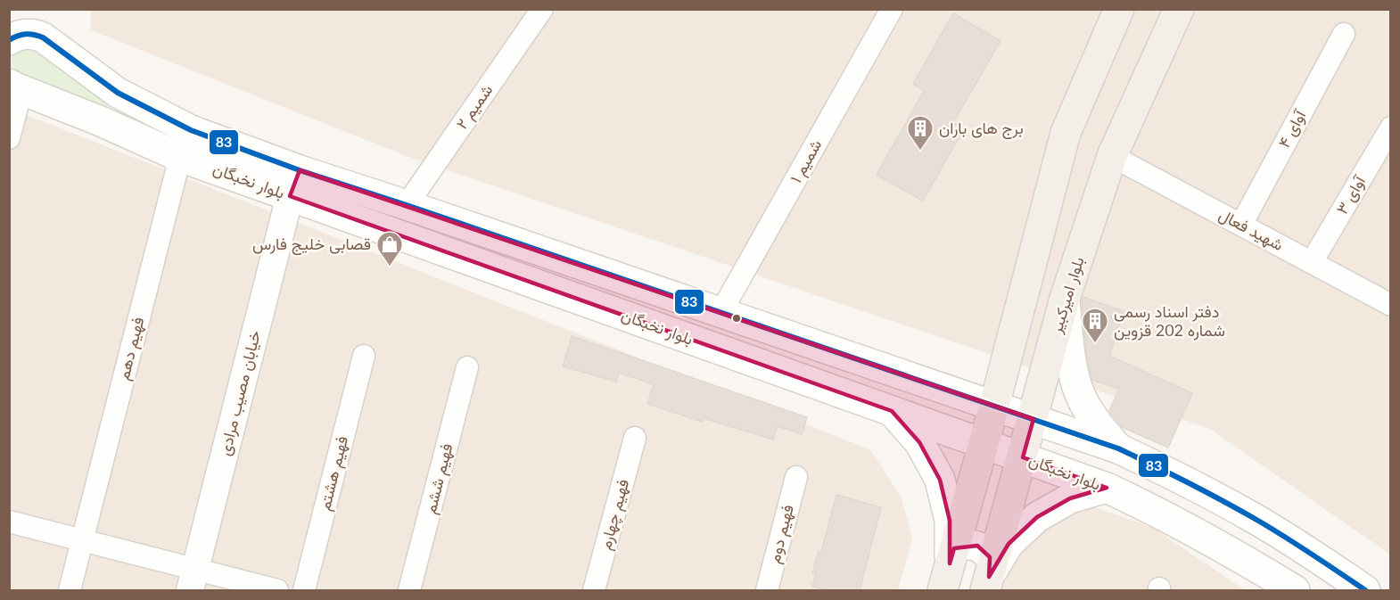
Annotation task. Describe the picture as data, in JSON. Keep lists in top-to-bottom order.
{
  "streets": {
    "main road": ["بلوار نخبگان", "بلوار امیرکبیر"],
    "street": [
      "شمیم ۲",
      "آوای ۴",
      "شمیم ۱",
      "آوای ۳",
      "شهید فعال",
      "فهیم دهم",
      "خیابان مصیب مرادی",
      "فهیم هشتم",
      "فهیم ششم",
      "فهیم چهارم",
      "فهیم دوم"
    ]
  },
  "crossings": [
    ["شمیم ۲", "بلوار نخبگان"],
    ["آوای ۴", "شهید فعال"],
    ["شمیم ۱", "بلوار نخبگان"],
    ["بلوار نخبگان", "بلوار امیرکبیر"],
    ["بلوار نخبگان", "فهیم دهم"],
    ["بلوار نخبگان", "خیابان مصیب مرادی"],
    ["آوای ۳", "شهید فعال"],
    ["شهید فعال", "بلوار امیرکبیر"]
  ],
  "places": {
    "building": ["برج های باران", "دفتر اسناد رسمی شماره 202 قزوین"],
    "shop": ["قصابی خلیج فارس"]
  },
  "lines": ["transit line 83"]
}
